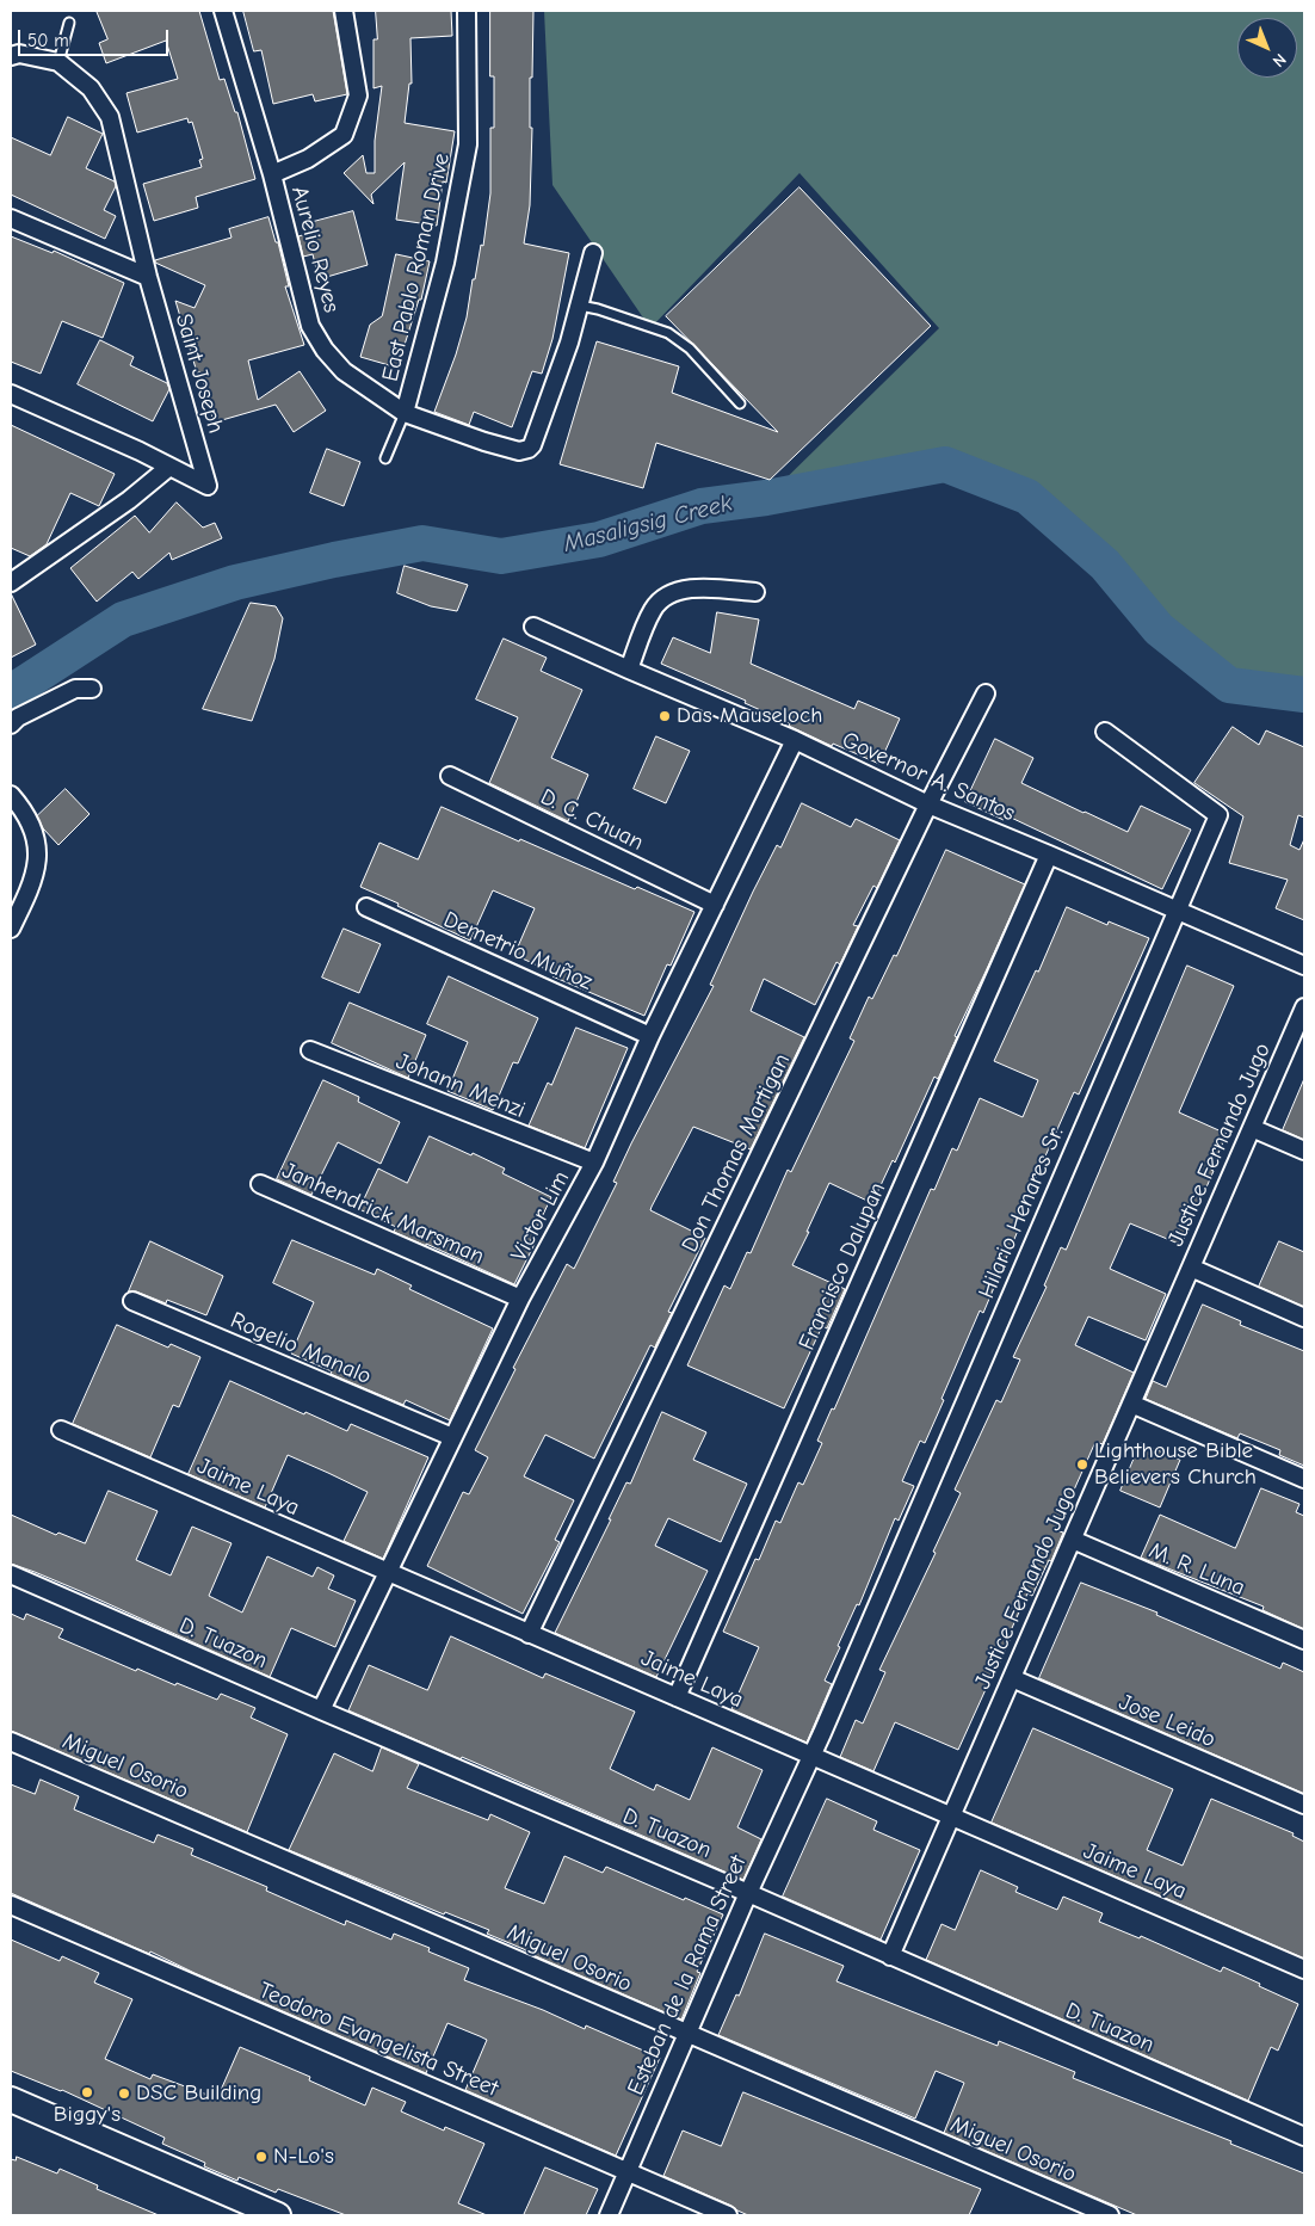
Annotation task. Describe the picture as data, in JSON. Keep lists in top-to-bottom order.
{
  "streets": {
    "street": [
      "Aurelio Reyes",
      "East Pablo Roman Drive",
      "Saint Joseph",
      "Governor A. Santos",
      "D. C. Chuan",
      "Demetrio Muñoz",
      "Johann Menzi",
      "Justice Fernando Jugo",
      "Don Thomas Martigan",
      "Hilario Henares Sr.",
      "Janhendrick Marsman",
      "Victor Lim",
      "Francisco Dalupan",
      "Rogelio Manalo",
      "Jaime Laya",
      "M. R. Luna",
      "D. Tuazon",
      "Jose Leido",
      "Miguel Osorio",
      "Esteban de la Rama Street",
      "Teodoro Evangelista Street"
    ]
  },
  "crossings": [
    ["Aurelio Reyes", "East Pablo Roman Drive"],
    ["Governor A. Santos", "Don Thomas Martigan"],
    ["Governor A. Santos", "Hilario Henares Sr."],
    ["Governor A. Santos", "Victor Lim"],
    ["Governor A. Santos", "Francisco Dalupan"],
    ["D. C. Chuan", "Victor Lim"],
    ["Demetrio Muñoz", "Victor Lim"],
    ["Johann Menzi", "Victor Lim"],
    ["Justice Fernando Jugo", "Jaime Laya"],
    ["Justice Fernando Jugo", "M. R. Luna"],
    ["Justice Fernando Jugo", "D. Tuazon"],
    ["Justice Fernando Jugo", "Jose Leido"],
    ["Don Thomas Martigan", "Jaime Laya"],
    ["Hilario Henares Sr.", "Jaime Laya"],
    ["Hilario Henares Sr.", "Esteban de la Rama Street"],
    ["Janhendrick Marsman", "Victor Lim"],
    ["Victor Lim", "Rogelio Manalo"],
    ["Victor Lim", "Jaime Laya"],
    ["Victor Lim", "D. Tuazon"],
    ["Francisco Dalupan", "Jaime Laya"],
    ["Jaime Laya", "Esteban de la Rama Street"],
    ["D. Tuazon", "Esteban de la Rama Street"],
    ["Miguel Osorio", "Esteban de la Rama Street"],
    ["Esteban de la Rama Street", "Teodoro Evangelista Street"]
  ],
  "water": ["Masaligsig Creek"],
  "places": [
    "Das Mauseloch",
    "Lighthouse Bible Believers Church",
    "Biggy's",
    "DSC Building",
    "N-Lo's"
  ],
  "scale_bar": "50 m",
  "north": "bottom right"
}
